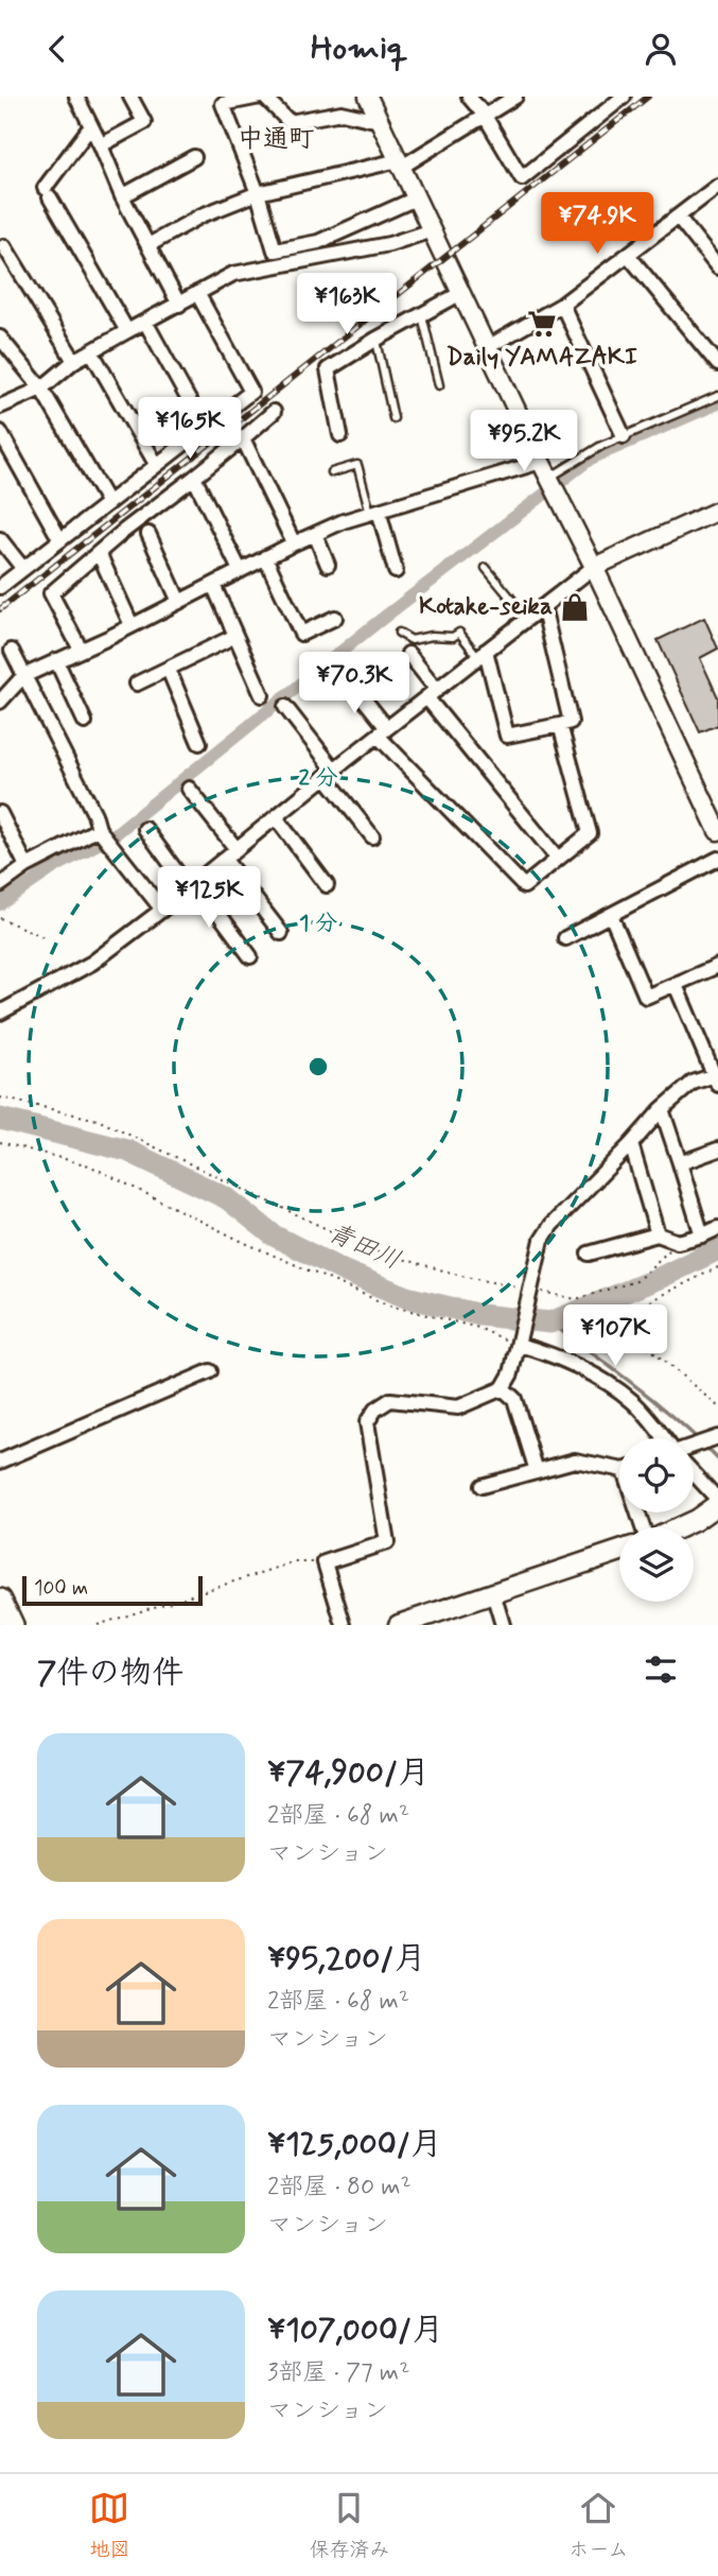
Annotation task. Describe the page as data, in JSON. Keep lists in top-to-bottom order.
{
  "districts": ["中通町"],
  "water": ["青田川"],
  "places": {
    "supermarket": ["Daily YAMAZAKI"],
    "shop": ["Kotake-seika"]
  },
  "scale_bar": "100 m",
  "page": {
    "header": "Homiq",
    "price": [
      "¥74.9K",
      "¥163K",
      "¥165K",
      "¥95.2K",
      "¥70.3K",
      "¥125K",
      "¥107K"
    ],
    "scale": "100 m",
    "heading": "7件の物件",
    "list": [
      {
        "name": "¥74,900/月",
        "note": "2部屋 · 68 m² · マンション"
      },
      {
        "name": "¥95,200/月",
        "note": "2部屋 · 68 m² · マンション"
      },
      {
        "name": "¥125,000/月",
        "note": "2部屋 · 80 m² · マンション"
      },
      {
        "name": "¥107,000/月",
        "note": "3部屋 · 77 m² · マンション"
      }
    ],
    "tabs": ["地図", "保存済み", "ホーム"]
  },
  "rings": ["2 分", "1 分"]
}
